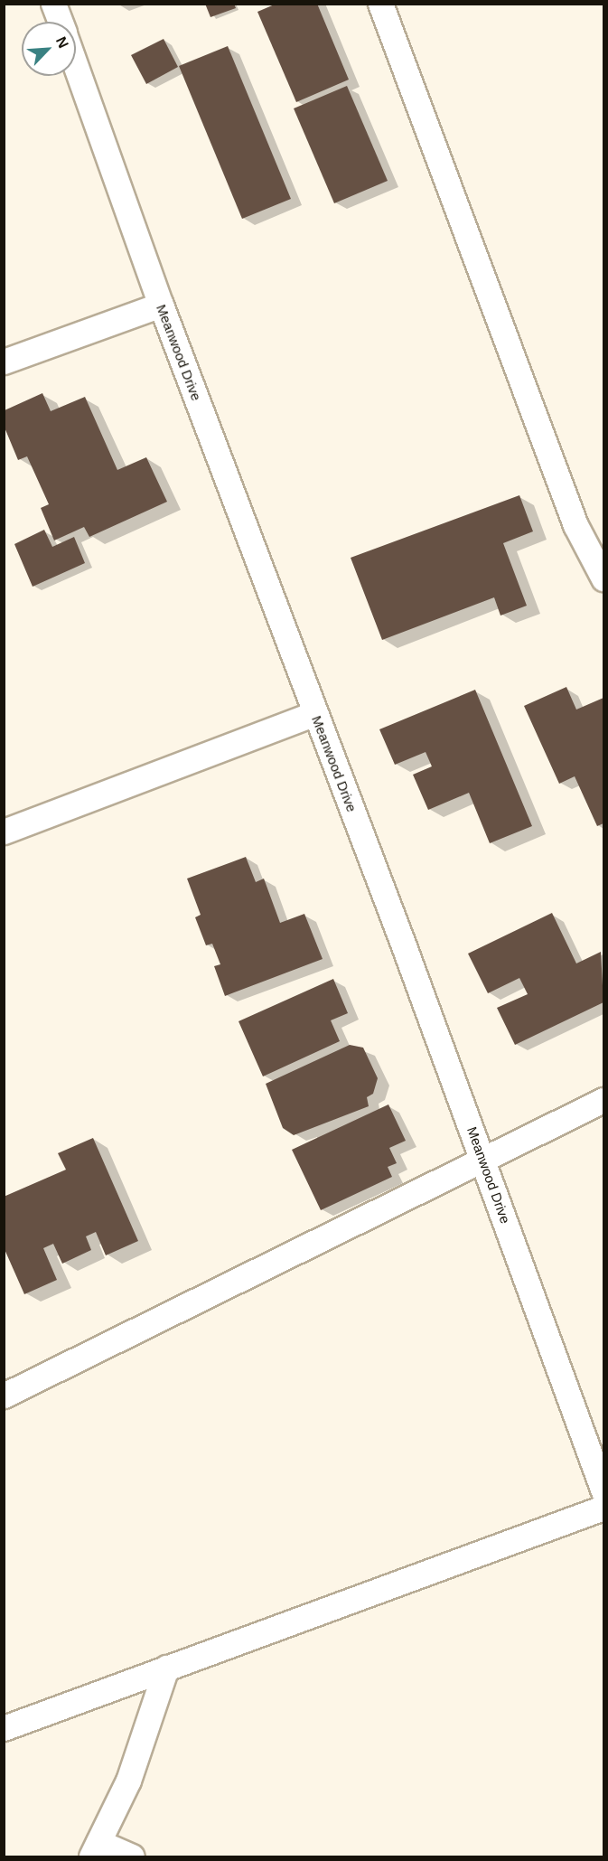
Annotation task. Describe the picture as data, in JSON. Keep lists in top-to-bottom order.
{
  "streets": {
    "street": ["Meanwood Drive"]
  },
  "north": "top right"
}
